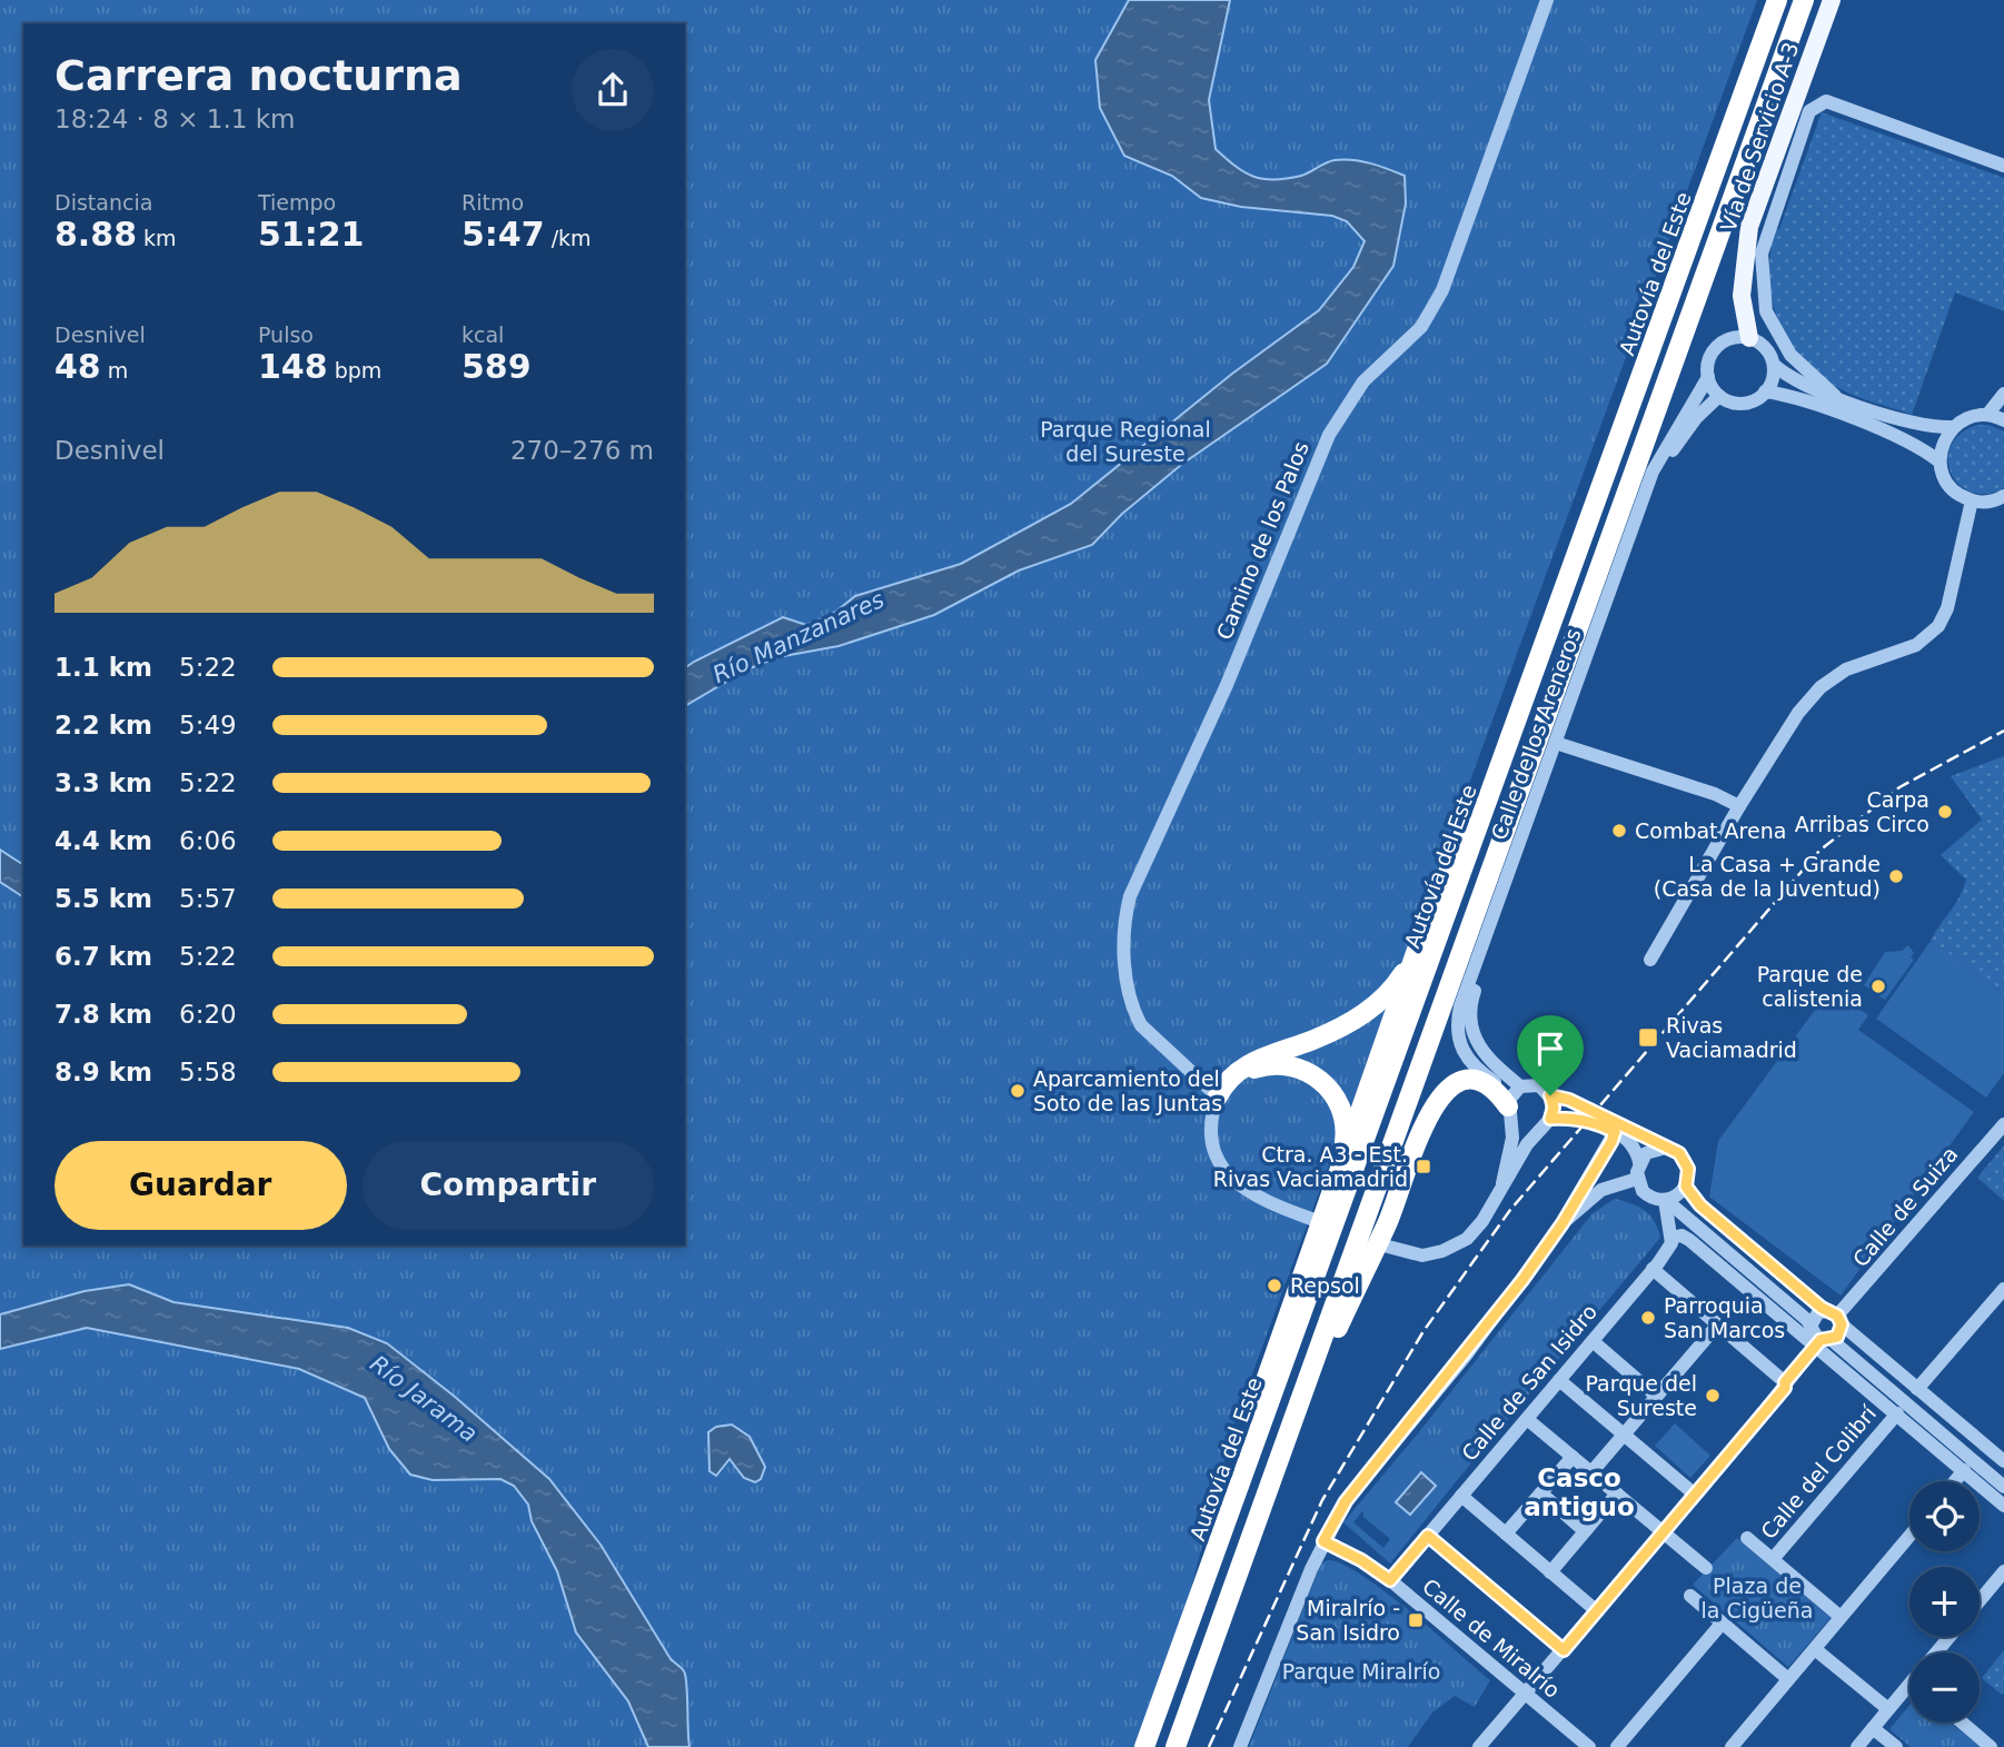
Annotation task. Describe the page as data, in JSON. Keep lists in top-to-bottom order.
{
  "streets": {
    "highway": ["Autovía del Este"],
    "main road": ["Vía de Servicio A-3"],
    "street": [
      "Camino de los Palos",
      "Calle de los Areneros",
      "Calle de Suiza",
      "Calle de San Isidro",
      "Calle del Colibrí",
      "Calle de Miralrío"
    ]
  },
  "crossings": [
    ["Vía de Servicio A-3", "Calle de los Areneros"],
    ["Calle de San Isidro", "Calle de Miralrío"]
  ],
  "districts": ["Casco antiguo"],
  "water": ["Río Manzanares", "Río Jarama"],
  "parks": ["Parque Regional del Sureste", "Plaza de la Cigüeña", "Parque Miralrío"],
  "places": {
    "other": [
      "Carpa Arribas Circo",
      "Combat Arena",
      "La Casa + Grande (Casa de la Juventud)",
      "Parque de calistenia",
      "Aparcamiento del Soto de las Juntas",
      "Repsol",
      "Parroquia San Marcos",
      "Parque del Sureste"
    ],
    "transit": ["Rivas Vaciamadrid", "Ctra. A3 - Est. Rivas Vaciamadrid", "Miralrío - San Isidro"]
  },
  "page": {
    "heading": ["Carrera nocturna", "18:24 · 8 × 1.1 km"],
    "stats": [
      ["Distancia", "8.88 km"],
      ["Tiempo", "51:21"],
      ["Ritmo", "5:47 /km"],
      ["Desnivel", "48 m"],
      ["Pulso", "148 bpm"],
      ["kcal", "589"]
    ],
    "chart": ["Desnivel", "270–276 m"],
    "list": [
      {
        "name": "1.1 km",
        "note": "5:22"
      },
      {
        "name": "2.2 km",
        "note": "5:49"
      },
      {
        "name": "3.3 km",
        "note": "5:22"
      },
      {
        "name": "4.4 km",
        "note": "6:06"
      },
      {
        "name": "5.5 km",
        "note": "5:57"
      },
      {
        "name": "6.7 km",
        "note": "5:22"
      },
      {
        "name": "7.8 km",
        "note": "6:20"
      },
      {
        "name": "8.9 km",
        "note": "5:58"
      }
    ],
    "buttons": ["Guardar", "Compartir"],
    "map_buttons": ["+", "−"]
  }
}
